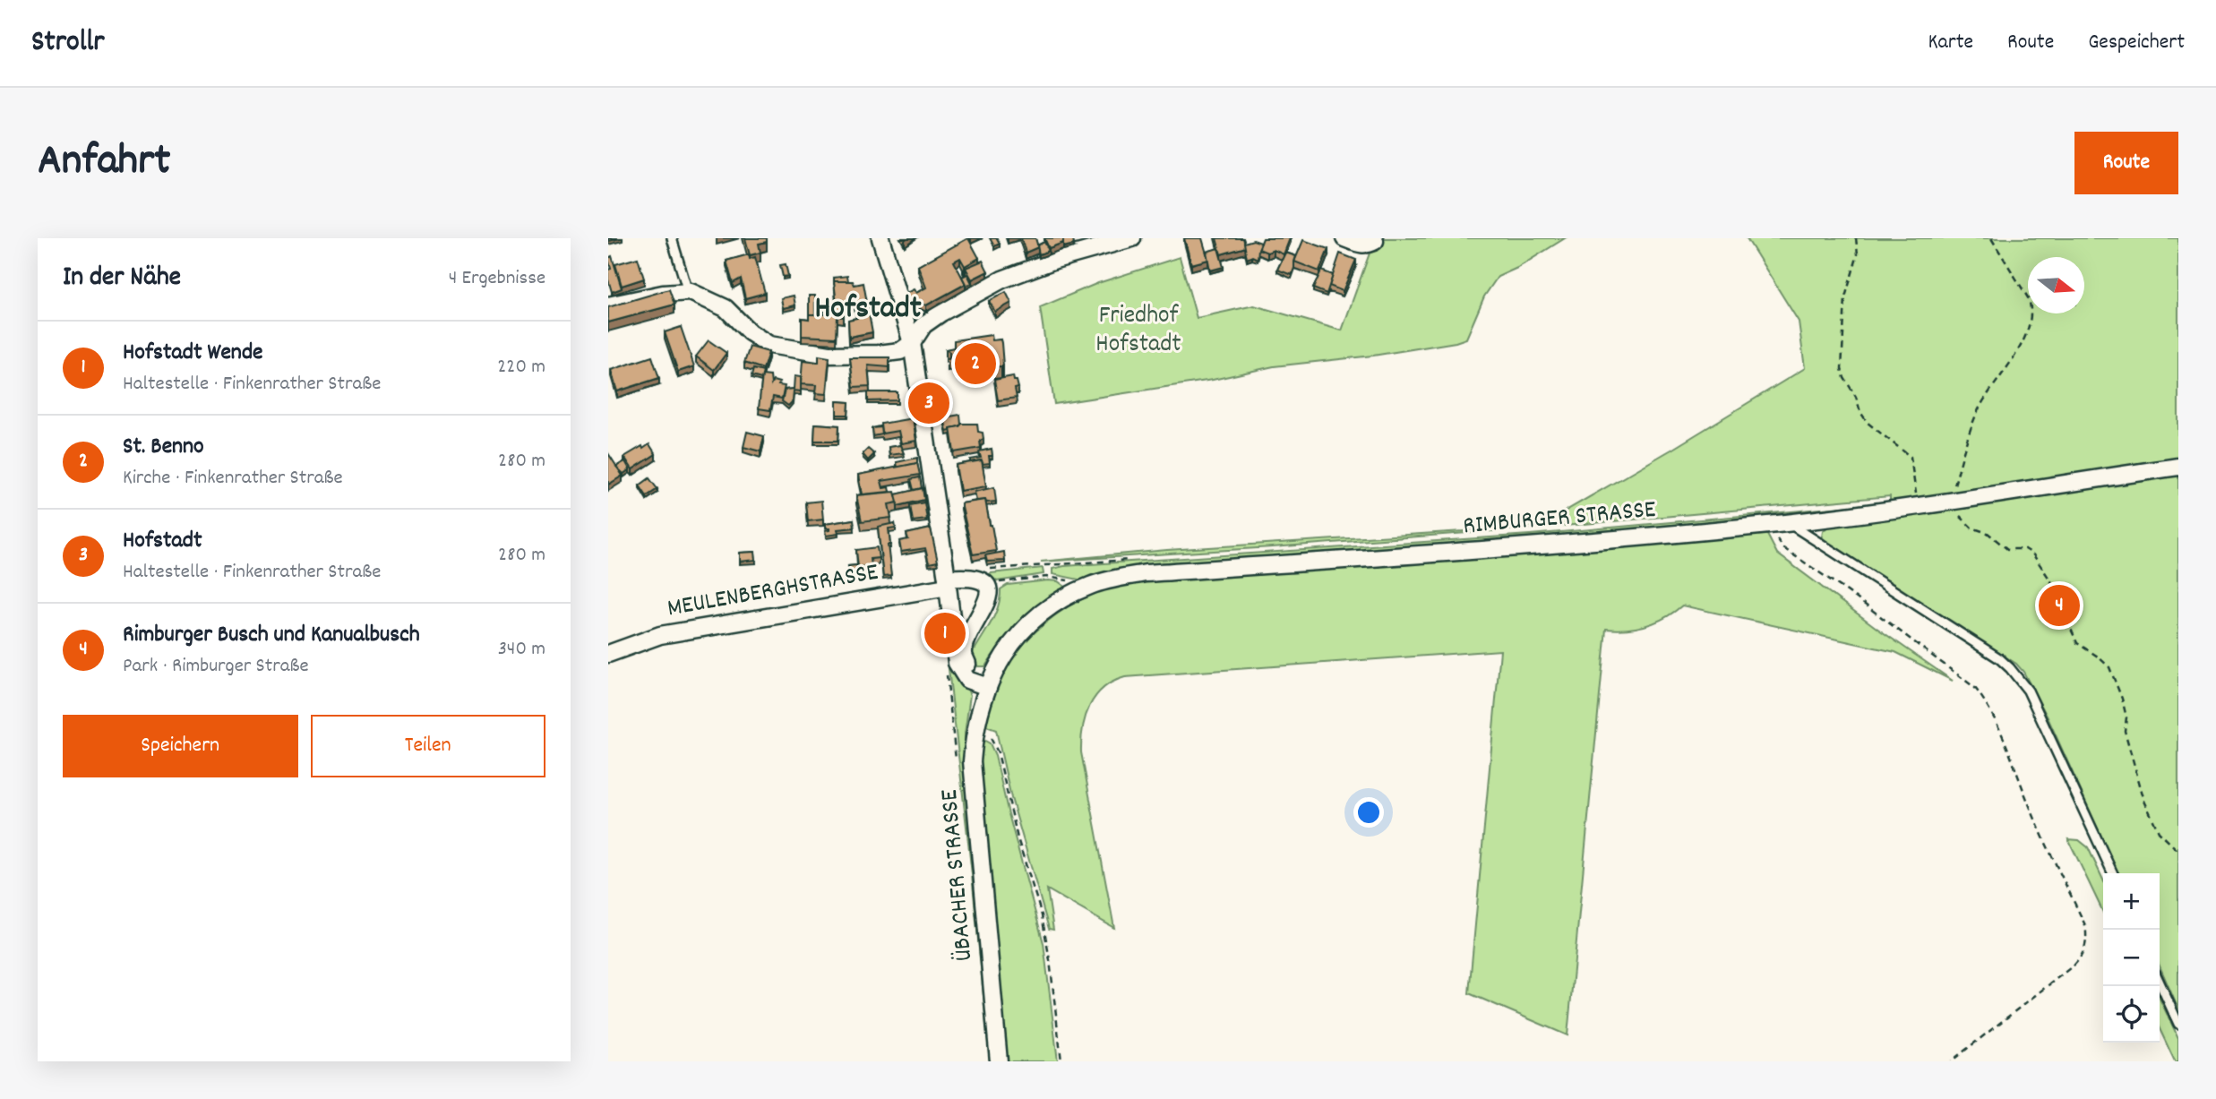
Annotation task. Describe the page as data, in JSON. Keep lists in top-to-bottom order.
{
  "streets": {
    "street": ["RIMBURGER STRASSE", "MEULENBERGHSTRASSE", "ÜBACHER STRASSE"]
  },
  "crossings": [
    ["RIMBURGER STRASSE", "ÜBACHER STRASSE"]
  ],
  "districts": ["Hofstadt"],
  "parks": ["Friedhof Hofstadt"],
  "north": "right",
  "page": {
    "header": "Strollr",
    "nav": ["Karte", "Route", "Gespeichert"],
    "title": "Anfahrt",
    "buttons": [
      "Route",
      ["Speichern", "Teilen"]
    ],
    "heading": ["In der Nähe", "4 Ergebnisse"],
    "list": [
      {
        "mark": "1",
        "name": "Hofstadt Wende",
        "note": "Haltestelle · Finkenrather Straße",
        "value": "220 m"
      },
      {
        "mark": "2",
        "name": "St. Benno",
        "note": "Kirche · Finkenrather Straße",
        "value": "280 m"
      },
      {
        "mark": "3",
        "name": "Hofstadt",
        "note": "Haltestelle · Finkenrather Straße",
        "value": "280 m"
      },
      {
        "mark": "4",
        "name": "Rimburger Busch und Kanualbusch",
        "note": "Park · Rimburger Straße",
        "value": "340 m"
      }
    ],
    "pins": [
      "2",
      "3",
      "4",
      "1"
    ],
    "map_buttons": ["+", "−"]
  }
}
